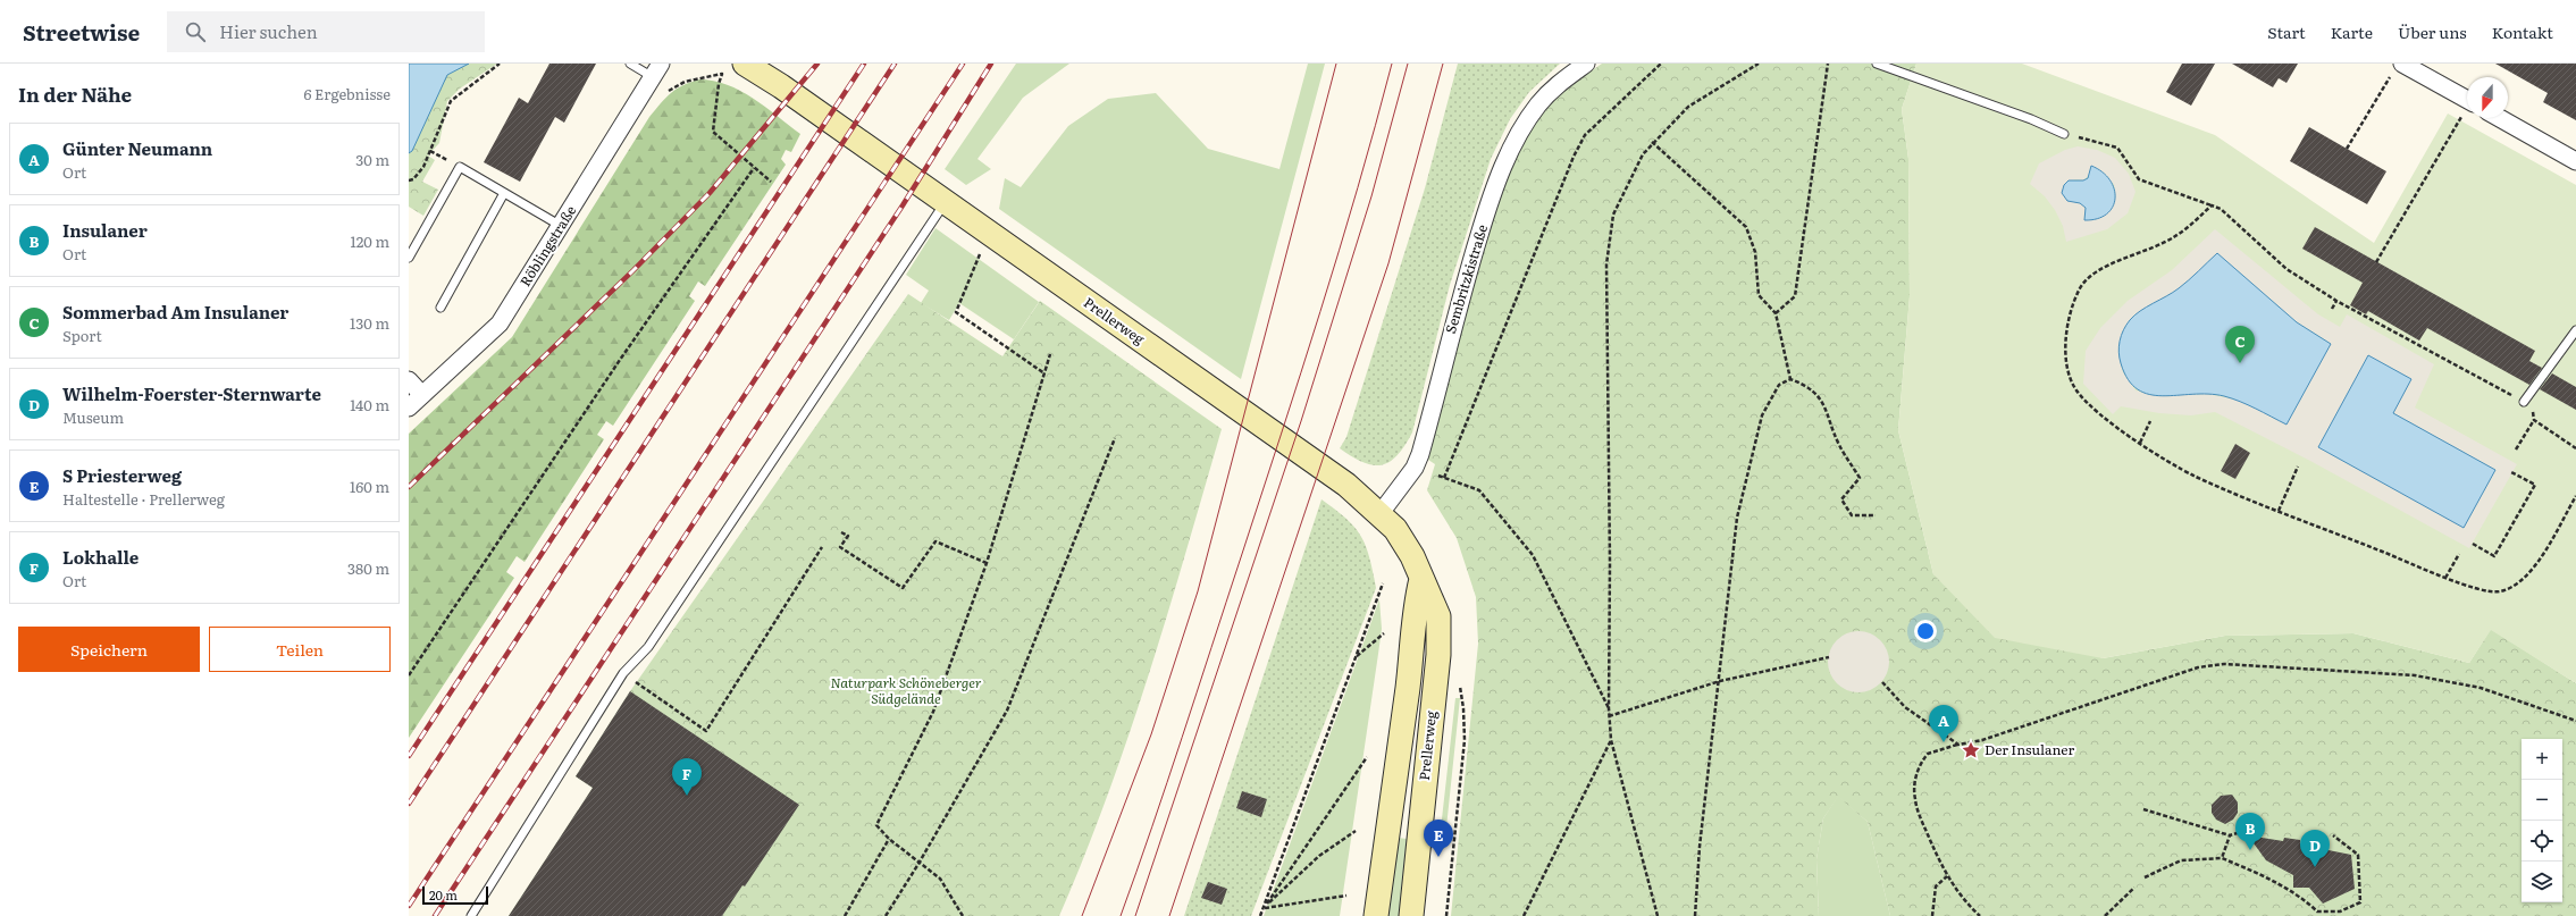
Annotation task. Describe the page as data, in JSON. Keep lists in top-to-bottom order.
{
  "streets": {
    "main road": ["Prellerweg"],
    "street": ["Röblingstraße", "Sembritzkistraße"]
  },
  "crossings": [
    ["Sembritzkistraße", "Prellerweg"]
  ],
  "parks": ["Naturpark Schöneberger Südgelände"],
  "places": {
    "place": ["Der Insulaner"]
  },
  "scale_bar": "20 m",
  "north": "bottom",
  "page": {
    "header": "Streetwise",
    "search": "Hier suchen",
    "nav": [
      "Start",
      "Karte",
      "Über uns",
      "Kontakt"
    ],
    "heading": ["In der Nähe", "6 Ergebnisse"],
    "list": [
      {
        "mark": "A",
        "name": "Günter Neumann",
        "note": "Ort",
        "value": "30 m"
      },
      {
        "mark": "B",
        "name": "Insulaner",
        "note": "Ort",
        "value": "120 m"
      },
      {
        "mark": "C",
        "name": "Sommerbad Am Insulaner",
        "note": "Sport",
        "value": "130 m"
      },
      {
        "mark": "D",
        "name": "Wilhelm-Foerster-Sternwarte",
        "note": "Museum",
        "value": "140 m"
      },
      {
        "mark": "E",
        "name": "S Priesterweg",
        "note": "Haltestelle · Prellerweg",
        "value": "160 m"
      },
      {
        "mark": "F",
        "name": "Lokhalle",
        "note": "Ort",
        "value": "380 m"
      }
    ],
    "pins": [
      "C",
      "A",
      "F",
      "B",
      "E",
      "D"
    ],
    "buttons": ["Speichern", "Teilen"],
    "map_buttons": ["+", "−"],
    "scale": "20 m"
  }
}
